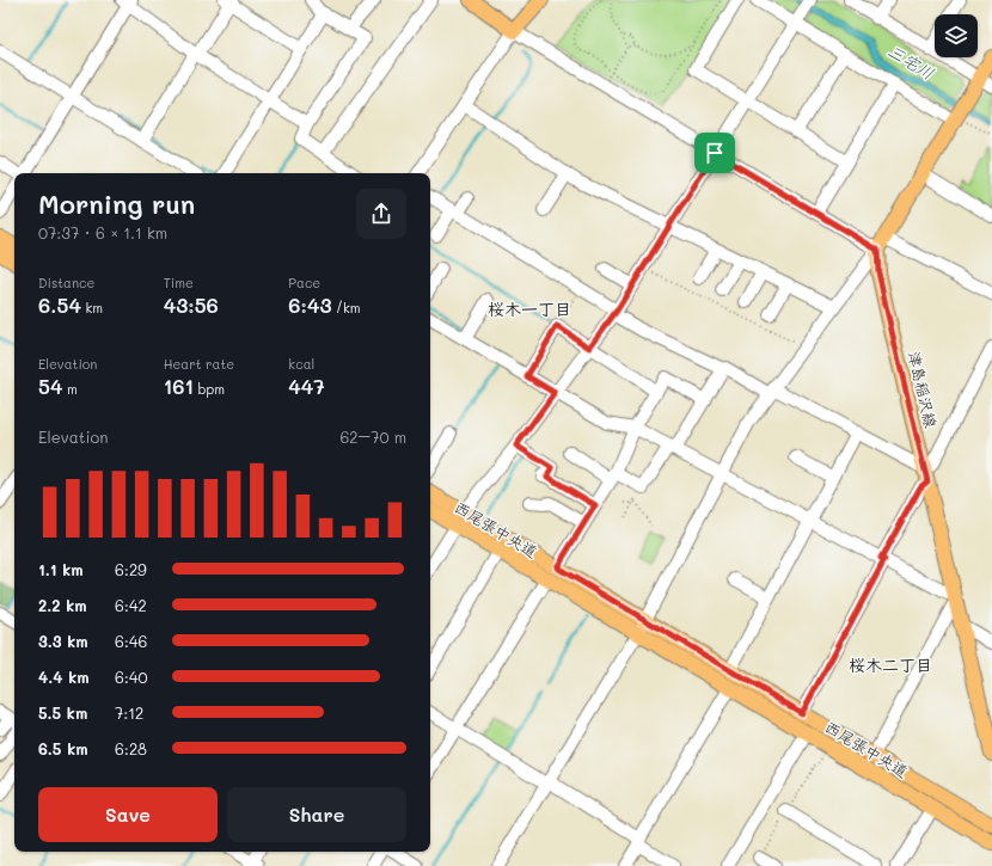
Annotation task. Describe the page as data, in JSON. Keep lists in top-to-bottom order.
{
  "streets": {
    "main road": ["津島稲沢線", "西尾張中央道"]
  },
  "districts": ["桜木一丁目", "桜木二丁目"],
  "water": ["三宅川"],
  "page": {
    "heading": ["Morning run", "07:37 · 6 × 1.1 km"],
    "stats": [
      ["Distance", "6.54 km"],
      ["Time", "43:56"],
      ["Pace", "6:43 /km"],
      ["Elevation", "54 m"],
      ["Heart rate", "161 bpm"],
      ["kcal", "447"]
    ],
    "chart": ["Elevation", "62–70 m"],
    "list": [
      {
        "name": "1.1 km",
        "note": "6:29"
      },
      {
        "name": "2.2 km",
        "note": "6:42"
      },
      {
        "name": "3.3 km",
        "note": "6:46"
      },
      {
        "name": "4.4 km",
        "note": "6:40"
      },
      {
        "name": "5.5 km",
        "note": "7:12"
      },
      {
        "name": "6.5 km",
        "note": "6:28"
      }
    ],
    "buttons": ["Save", "Share"]
  }
}
